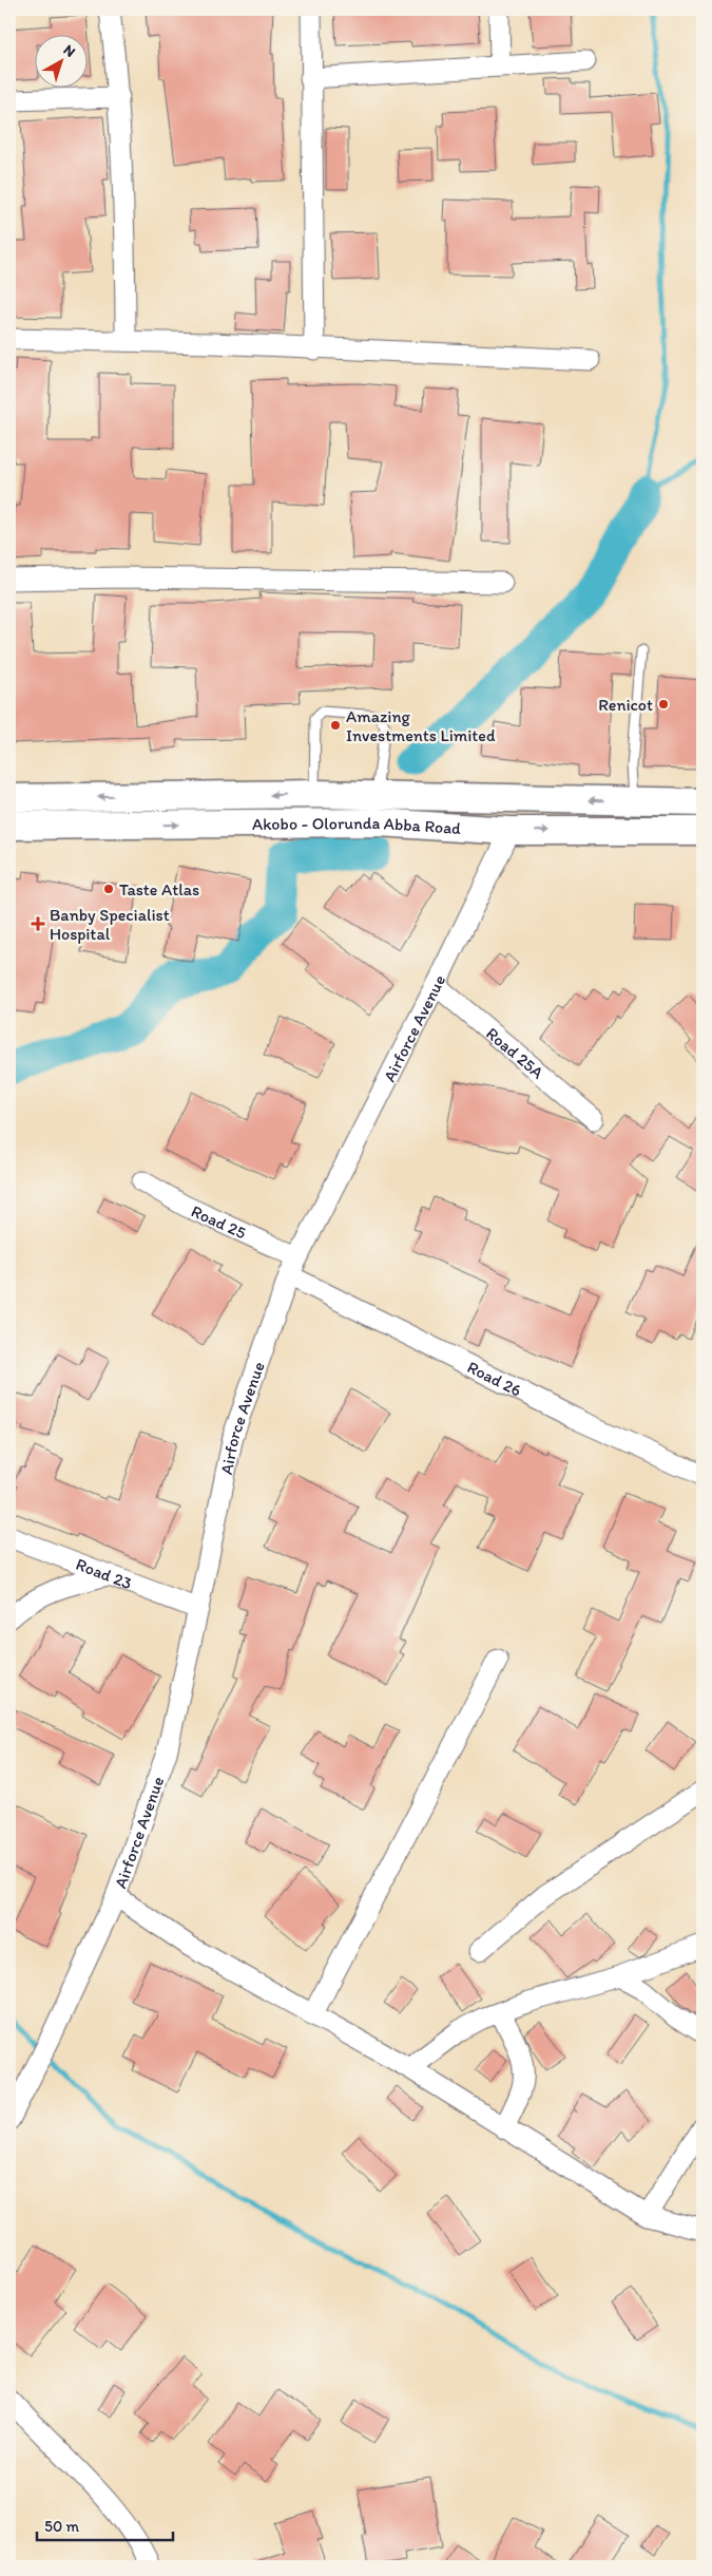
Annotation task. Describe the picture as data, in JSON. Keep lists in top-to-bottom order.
{
  "streets": {
    "main road": ["Akobo - Olorunda Abba Road"],
    "street": [
      "Airforce Avenue",
      "Road 25A",
      "Road 25",
      "Road 26",
      "Road 23"
    ]
  },
  "crossings": [
    ["Akobo - Olorunda Abba Road", "Airforce Avenue"],
    ["Airforce Avenue", "Road 25A"],
    ["Airforce Avenue", "Road 25"],
    ["Airforce Avenue", "Road 26"],
    ["Airforce Avenue", "Road 23"]
  ],
  "places": {
    "other": ["Renicot", "Amazing Investments Limited", "Taste Atlas"],
    "health": ["Banby Specialist Hospital"]
  },
  "scale_bar": "50 m",
  "north": "top right"
}
